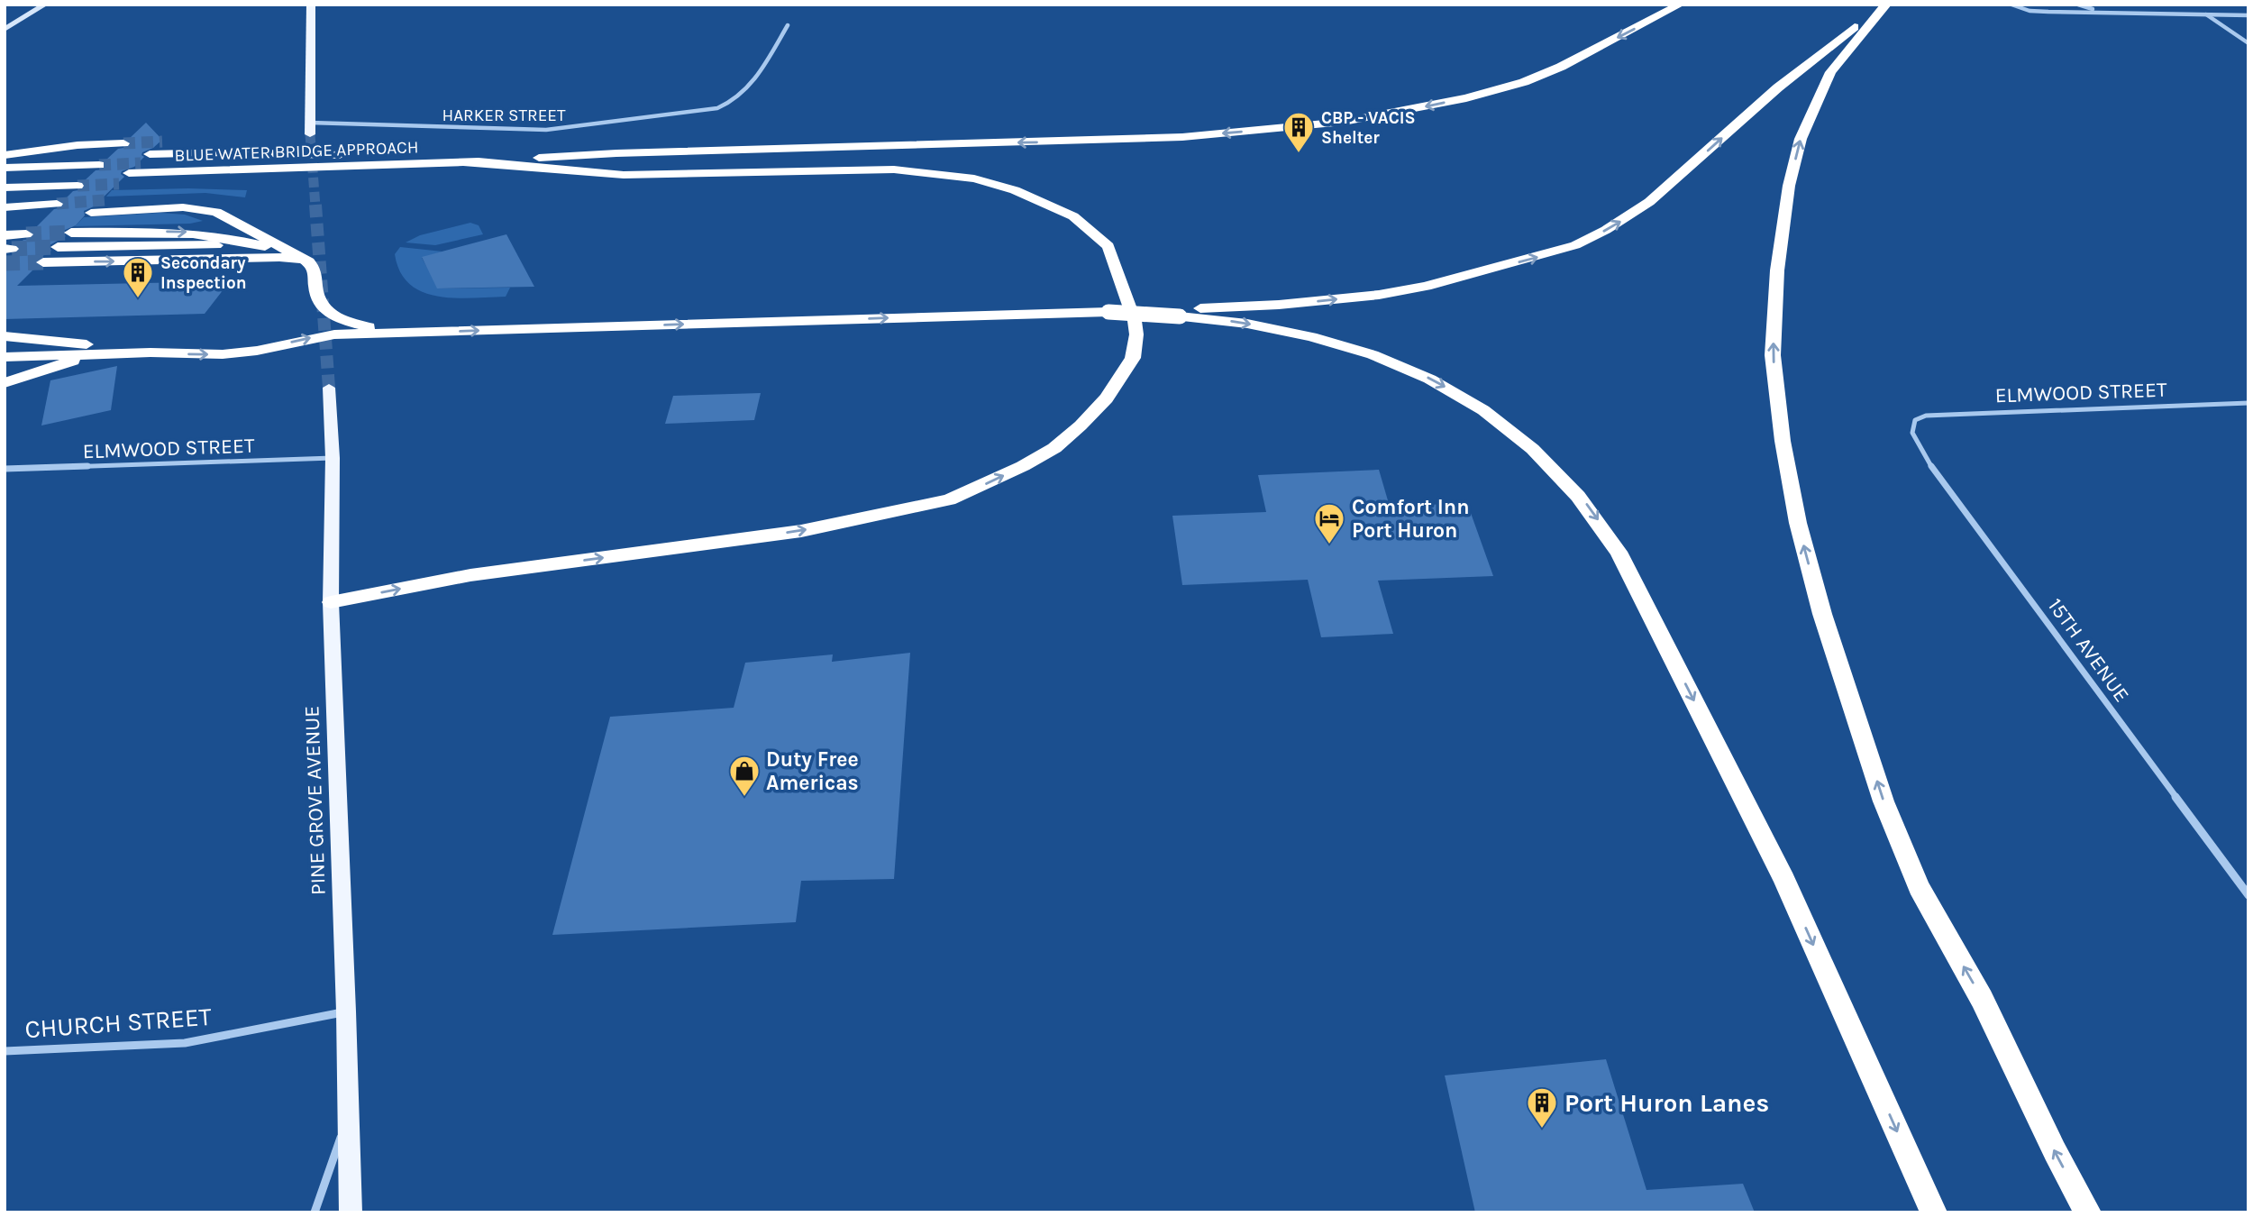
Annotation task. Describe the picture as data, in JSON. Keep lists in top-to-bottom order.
{
  "streets": {
    "highway": ["BLUE WATER BRIDGE APPROACH"],
    "main road": ["PINE GROVE AVENUE"],
    "street": [
      "HARKER STREET",
      "ELMWOOD STREET",
      "15TH AVENUE",
      "CHURCH STREET"
    ]
  },
  "crossings": [
    ["ELMWOOD STREET", "15TH AVENUE"],
    ["ELMWOOD STREET", "PINE GROVE AVENUE"],
    ["PINE GROVE AVENUE", "CHURCH STREET"]
  ],
  "places": {
    "building": ["CBP - VACIS Shelter", "Secondary Inspection", "Port Huron Lanes"],
    "hotel": ["Comfort Inn Port Huron"],
    "shop": ["Duty Free Americas"]
  }
}
